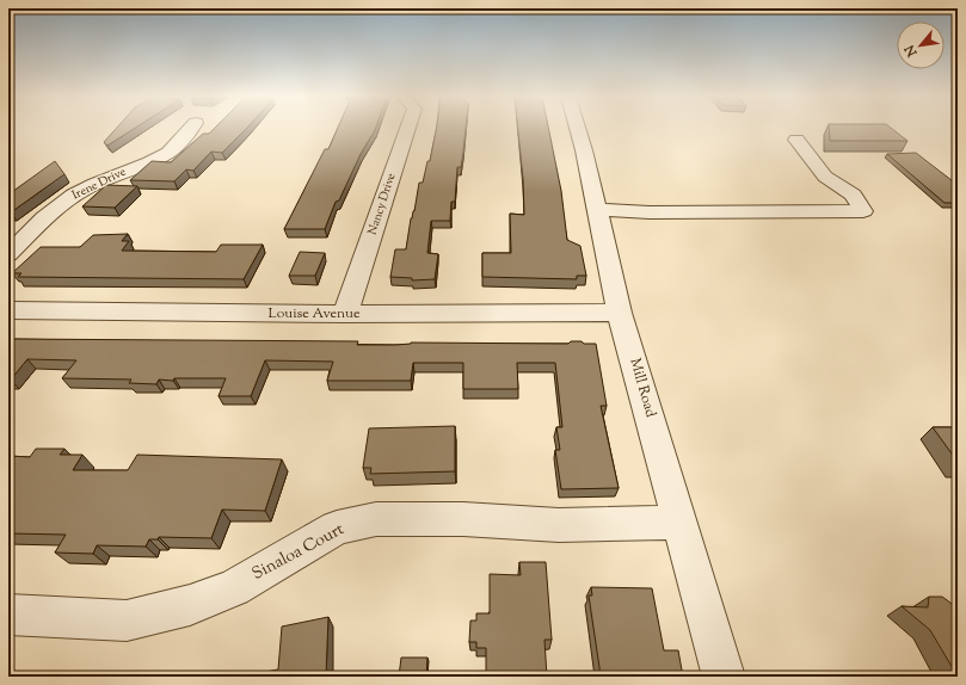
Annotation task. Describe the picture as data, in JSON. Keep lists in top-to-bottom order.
{
  "streets": {
    "street": [
      "Irene Drive",
      "Nancy Drive",
      "Louise Avenue",
      "Mill Road",
      "Sinaloa Court"
    ]
  },
  "crossings": [
    ["Nancy Drive", "Louise Avenue"],
    ["Louise Avenue", "Mill Road"],
    ["Mill Road", "Sinaloa Court"]
  ],
  "north": "bottom left"
}
